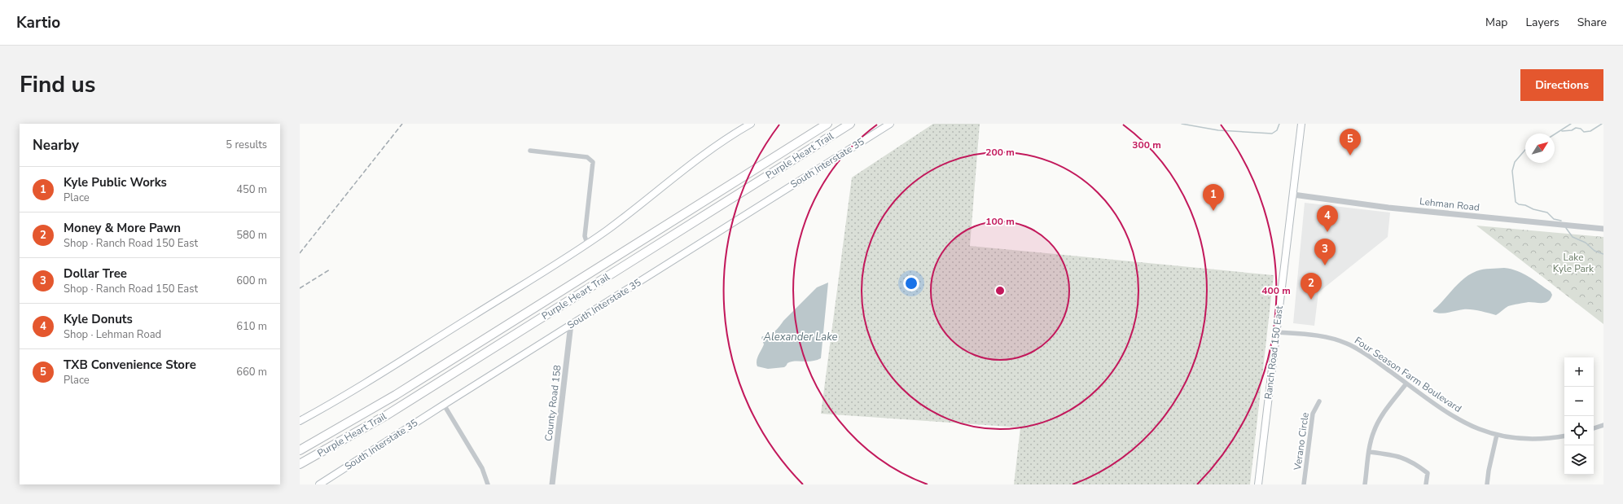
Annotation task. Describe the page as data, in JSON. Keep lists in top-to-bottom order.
{
  "streets": {
    "highway": ["Purple Heart Trail"],
    "main road": ["South Interstate 35", "Ranch Road 150 East"],
    "street": [
      "Lehman Road",
      "Four Season Farm Boulevard",
      "County Road 158",
      "Verano Circle"
    ]
  },
  "crossings": [
    ["South Interstate 35", "County Road 158"],
    ["Lehman Road", "Ranch Road 150 East"],
    ["Ranch Road 150 East", "Four Season Farm Boulevard"]
  ],
  "water": ["Alexander Lake"],
  "parks": ["Lake Kyle Park"],
  "north": "top right",
  "page": {
    "header": "Kartio",
    "nav": ["Map", "Layers", "Share"],
    "title": "Find us",
    "buttons": "Directions",
    "heading": ["Nearby", "5 results"],
    "pins": [
      "5",
      "1",
      "4",
      "3",
      "2"
    ],
    "list": [
      {
        "mark": "1",
        "name": "Kyle Public Works",
        "note": "Place",
        "value": "450 m"
      },
      {
        "mark": "2",
        "name": "Money & More Pawn",
        "note": "Shop · Ranch Road 150 East",
        "value": "580 m"
      },
      {
        "mark": "3",
        "name": "Dollar Tree",
        "note": "Shop · Ranch Road 150 East",
        "value": "600 m"
      },
      {
        "mark": "4",
        "name": "Kyle Donuts",
        "note": "Shop · Lehman Road",
        "value": "610 m"
      },
      {
        "mark": "5",
        "name": "TXB Convenience Store",
        "note": "Place",
        "value": "660 m"
      }
    ],
    "map_buttons": ["+", "−"]
  },
  "rings": [
    "300 m",
    "200 m",
    "100 m",
    "400 m"
  ]
}
